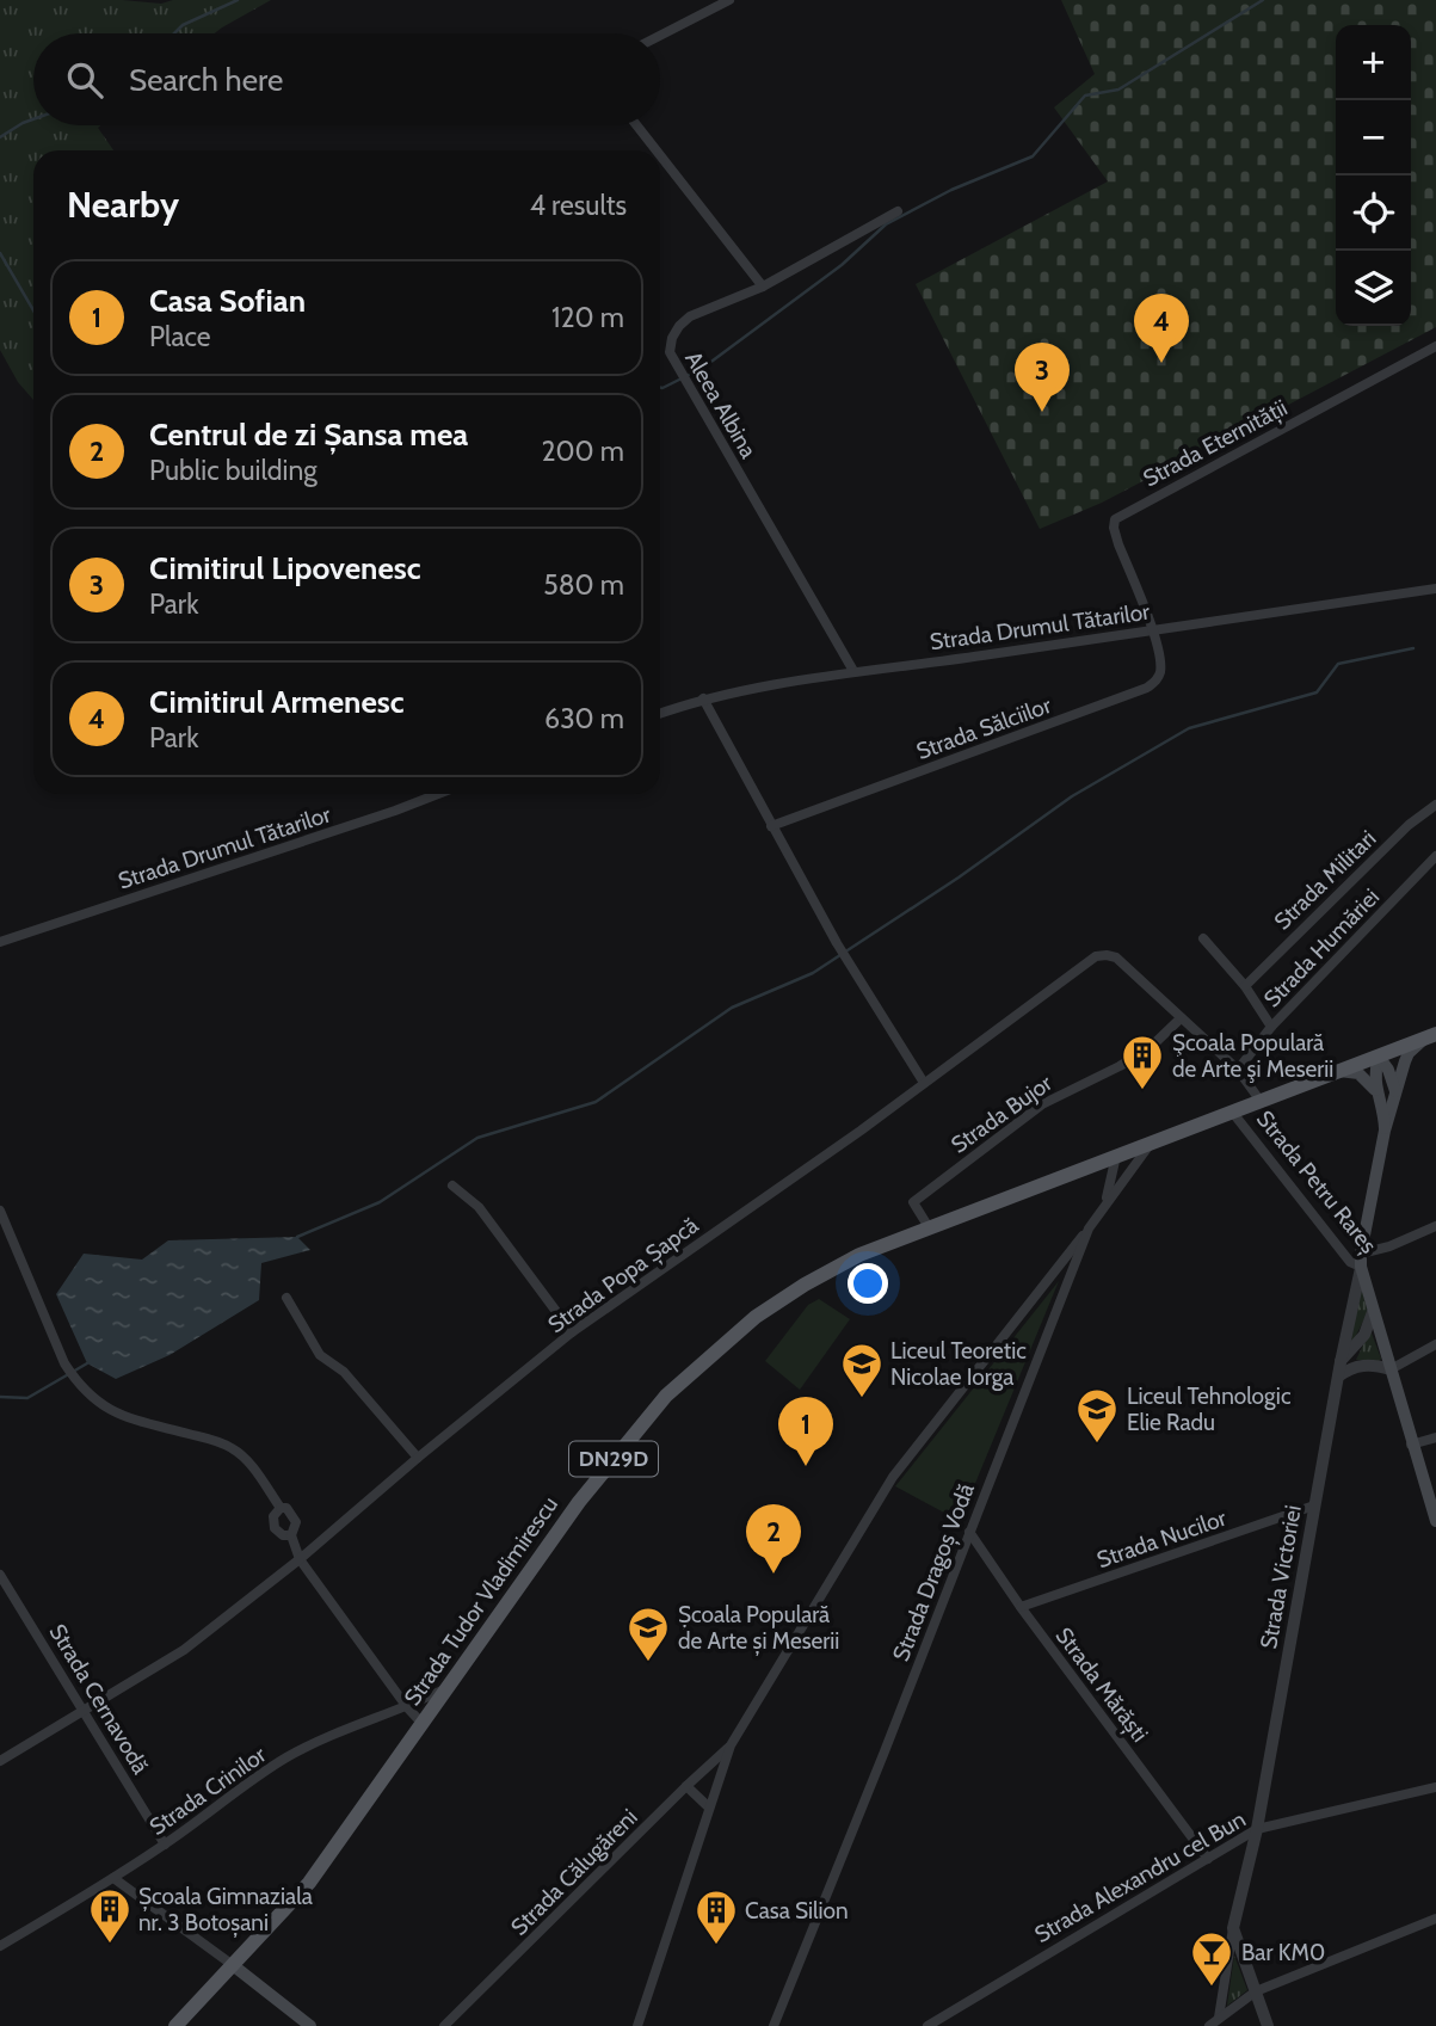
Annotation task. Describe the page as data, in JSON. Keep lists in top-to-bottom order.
{
  "streets": {
    "main road": [
      "Strada Petru Rareș",
      "DN29D",
      "Strada Victoriei",
      "Strada Tudor Vladimirescu"
    ],
    "street": [
      "Aleea Albina",
      "Strada Eternității",
      "Strada Drumul Tătarilor",
      "Strada Sălciilor",
      "Strada Militari",
      "Strada Humăriei",
      "Strada Bujor",
      "Strada Popa Șapcă",
      "Strada Nucilor",
      "Strada Dragoș Vodă",
      "Strada Mărăști",
      "Strada Cernavodă",
      "Strada Crinilor",
      "Strada Călugăreni",
      "Strada Alexandru cel Bun"
    ]
  },
  "crossings": [
    ["Aleea Albina", "Strada Drumul Tătarilor"],
    ["Strada Eternității", "Strada Drumul Tătarilor"],
    ["Strada Eternității", "Strada Sălciilor"],
    ["Strada Drumul Tătarilor", "Strada Sălciilor"],
    ["Strada Humăriei", "Strada Popa Șapcă"],
    ["Strada Bujor", "Strada Popa Șapcă"],
    ["Strada Bujor", "Strada Tudor Vladimirescu"],
    ["Strada Petru Rareș", "DN29D"],
    ["Strada Petru Rareș", "Strada Victoriei"],
    ["Strada Popa Șapcă", "DN29D"],
    ["Strada Popa Șapcă", "Strada Cernavodă"],
    ["DN29D", "Strada Dragoș Vodă"],
    ["DN29D", "Strada Victoriei"],
    ["DN29D", "Strada Tudor Vladimirescu"],
    ["Strada Nucilor", "Strada Victoriei"],
    ["Strada Nucilor", "Strada Mărăști"],
    ["Strada Dragoș Vodă", "Strada Tudor Vladimirescu"],
    ["Strada Dragoș Vodă", "Strada Mărăști"],
    ["Strada Victoriei", "Strada Alexandru cel Bun"],
    ["Strada Tudor Vladimirescu", "Strada Crinilor"],
    ["Strada Mărăști", "Strada Alexandru cel Bun"],
    ["Strada Cernavodă", "Strada Crinilor"]
  ],
  "places": {
    "building": ["Şcoala Populară de Arte şi Meserii", "Școala Gimnaziala nr. 3 Botoșani", "Casa Silion"],
    "school or university": ["Liceul Teoretic Nicolae Iorga", "Liceul Tehnologic Elie Radu", "Școala Populară de Arte și Meserii"],
    "bar": ["Bar KM0"]
  },
  "page": {
    "map_buttons": ["+", "−"],
    "search": "Search here",
    "heading": ["Nearby", "4 results"],
    "list": [
      {
        "mark": "1",
        "name": "Casa Sofian",
        "note": "Place",
        "value": "120 m"
      },
      {
        "mark": "2",
        "name": "Centrul de zi Șansa mea",
        "note": "Public building",
        "value": "200 m"
      },
      {
        "mark": "3",
        "name": "Cimitirul Lipovenesc",
        "note": "Park",
        "value": "580 m"
      },
      {
        "mark": "4",
        "name": "Cimitirul Armenesc",
        "note": "Park",
        "value": "630 m"
      }
    ],
    "pins": [
      "4",
      "3",
      "1",
      "2"
    ]
  }
}
